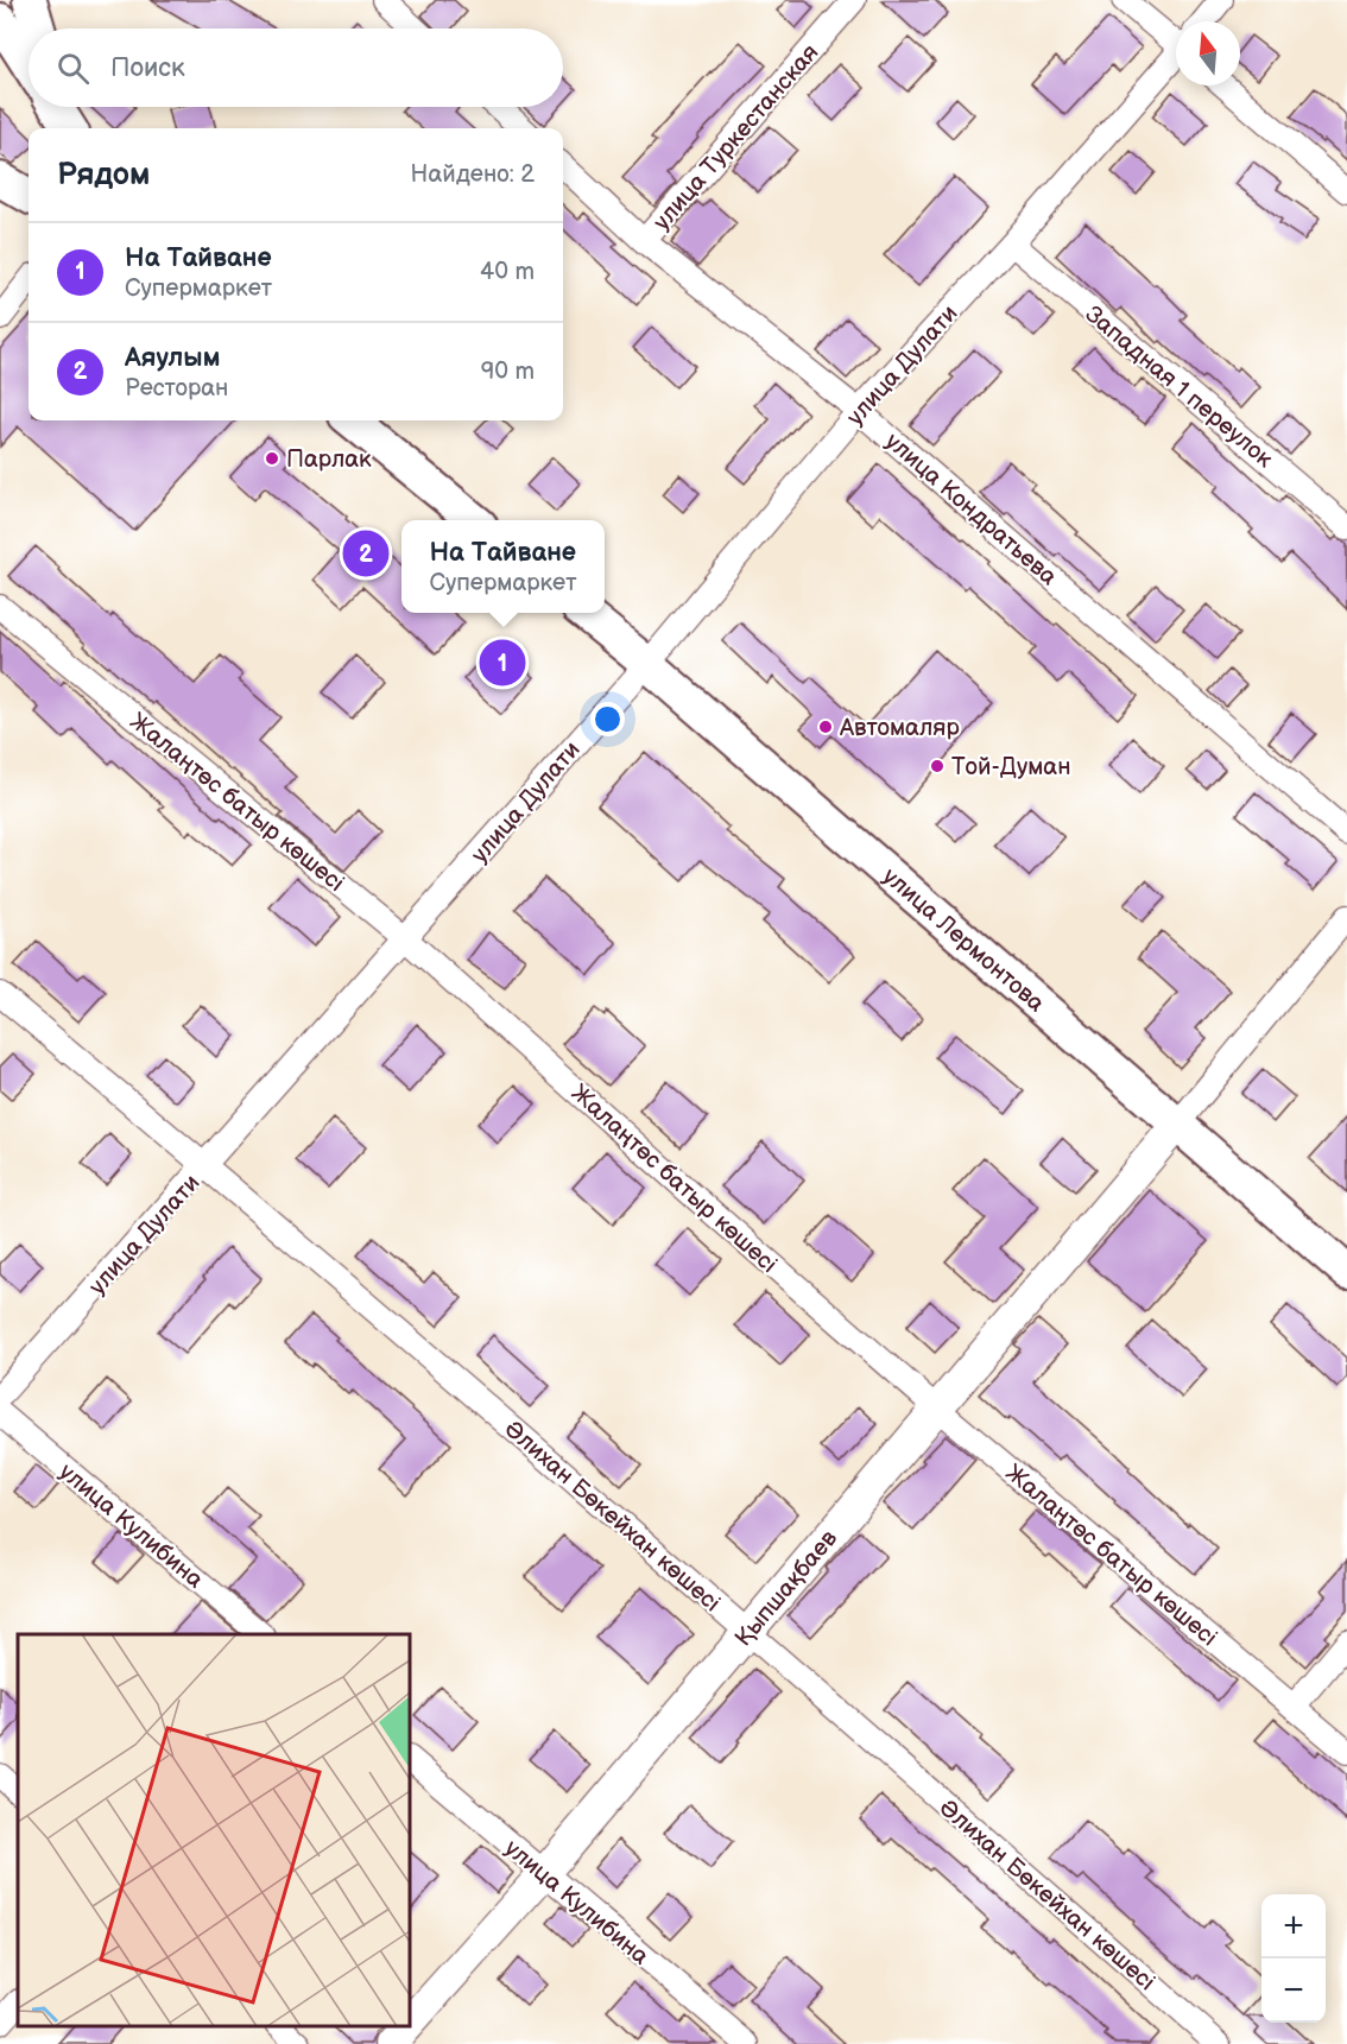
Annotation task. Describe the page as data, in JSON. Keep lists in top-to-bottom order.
{
  "streets": {
    "main road": ["улица Лермонтова"],
    "street": [
      "улица Туркестанская",
      "улица Дулати",
      "Западная 1 переулок",
      "улица Кондратьева",
      "Жалаңтөс батыр көшесі",
      "Әлихан Бөкейхан көшесі",
      "улица Кулибина",
      "Қыпшақбаев"
    ]
  },
  "crossings": [
    ["улица Туркестанская", "улица Кондратьева"],
    ["улица Дулати", "Западная 1 переулок"],
    ["улица Дулати", "улица Кондратьева"],
    ["улица Дулати", "Жалаңтөс батыр көшесі"],
    ["улица Дулати", "улица Лермонтова"],
    ["улица Дулати", "Әлихан Бөкейхан көшесі"],
    ["Жалаңтөс батыр көшесі", "Қыпшақбаев"],
    ["улица Лермонтова", "Қыпшақбаев"],
    ["Әлихан Бөкейхан көшесі", "Қыпшақбаев"],
    ["улица Кулибина", "Қыпшақбаев"]
  ],
  "places": ["Парлак", "Автомаляр", "Той-Думан"],
  "north": "top",
  "page": {
    "search": "Поиск",
    "heading": ["Рядом", "Найдено: 2"],
    "list": [
      {
        "mark": "1",
        "name": "На Тайване",
        "note": "Супермаркет",
        "value": "40 m"
      },
      {
        "mark": "2",
        "name": "Аяулым",
        "note": "Ресторан",
        "value": "90 m"
      }
    ],
    "popup": ["На Тайване", "Супермаркет"],
    "pins": ["2", "1"],
    "map_buttons": ["+", "−"]
  }
}
